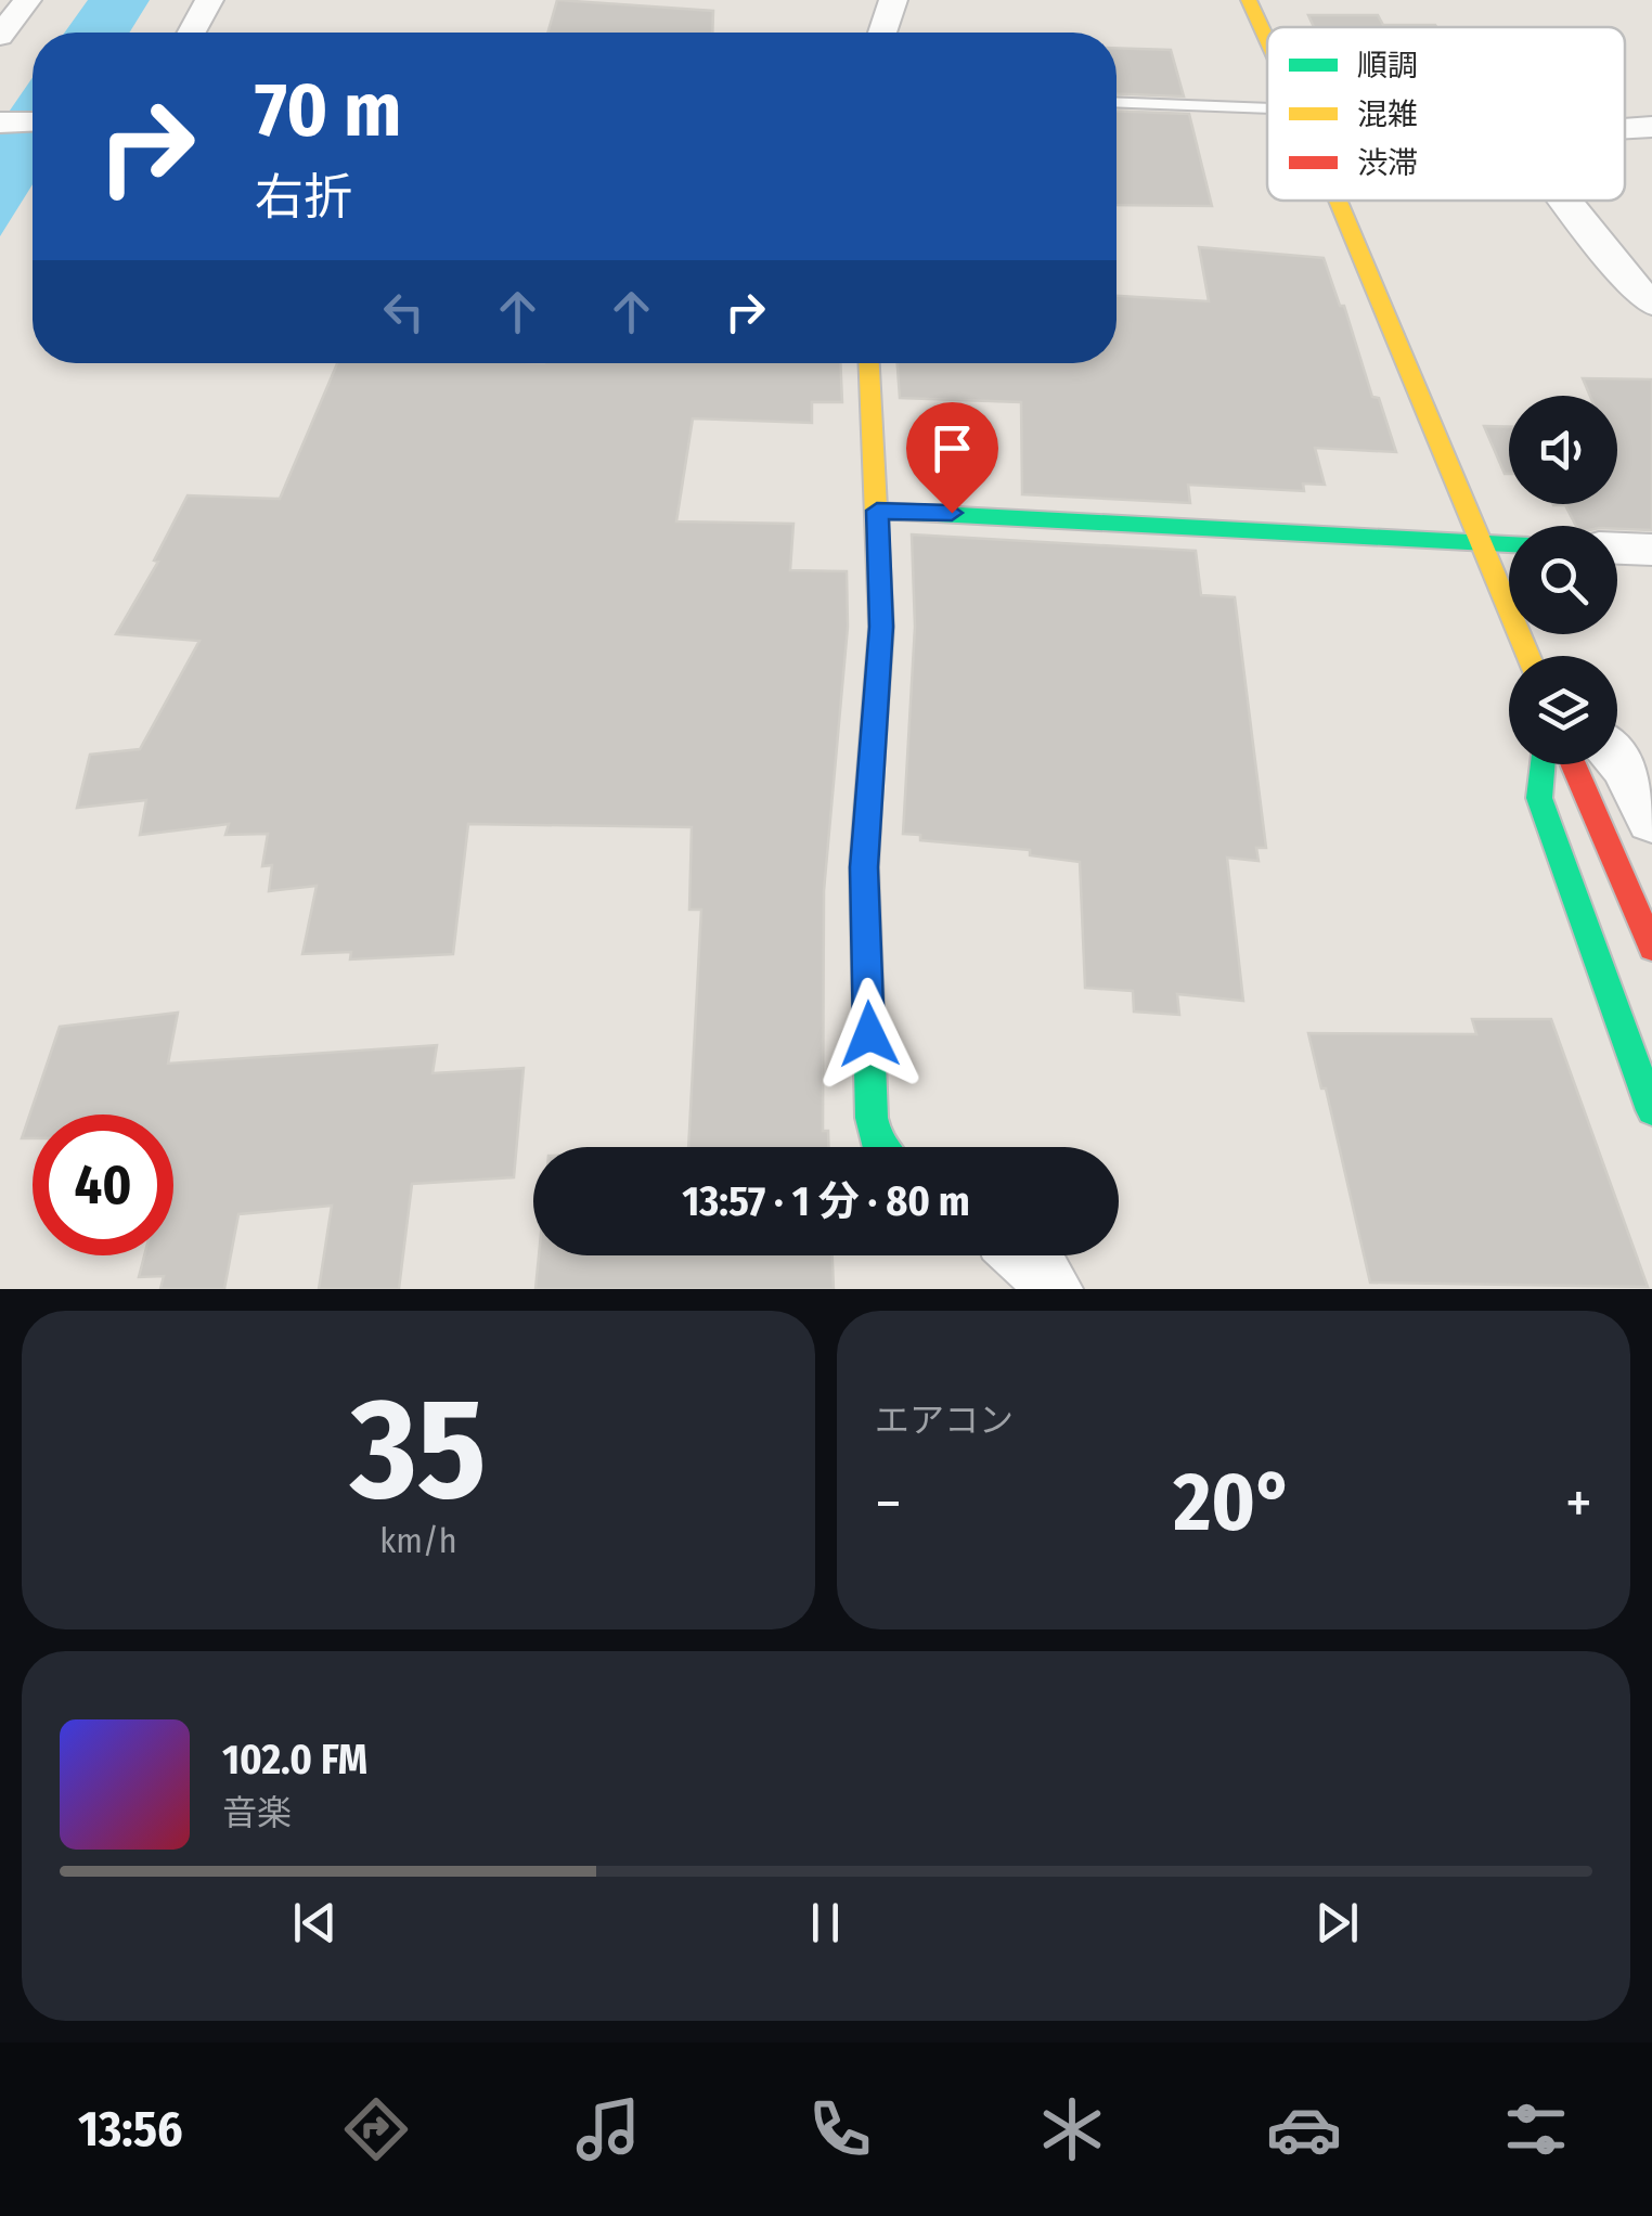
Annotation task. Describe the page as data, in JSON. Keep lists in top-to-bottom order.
{
  "legend": ["順調", "混雑", "渋滞"],
  "page": {
    "turn": ["70 m", "右折"],
    "limit": "40",
    "trip": "13:57 · 1 分 · 80 m",
    "tile": [
      ["35", "km/h"],
      "エアコン"
    ],
    "heat": ["−", "20°", "+"],
    "song": ["102.0 FM", "音楽"],
    "tabs": "13:56"
  }
}
